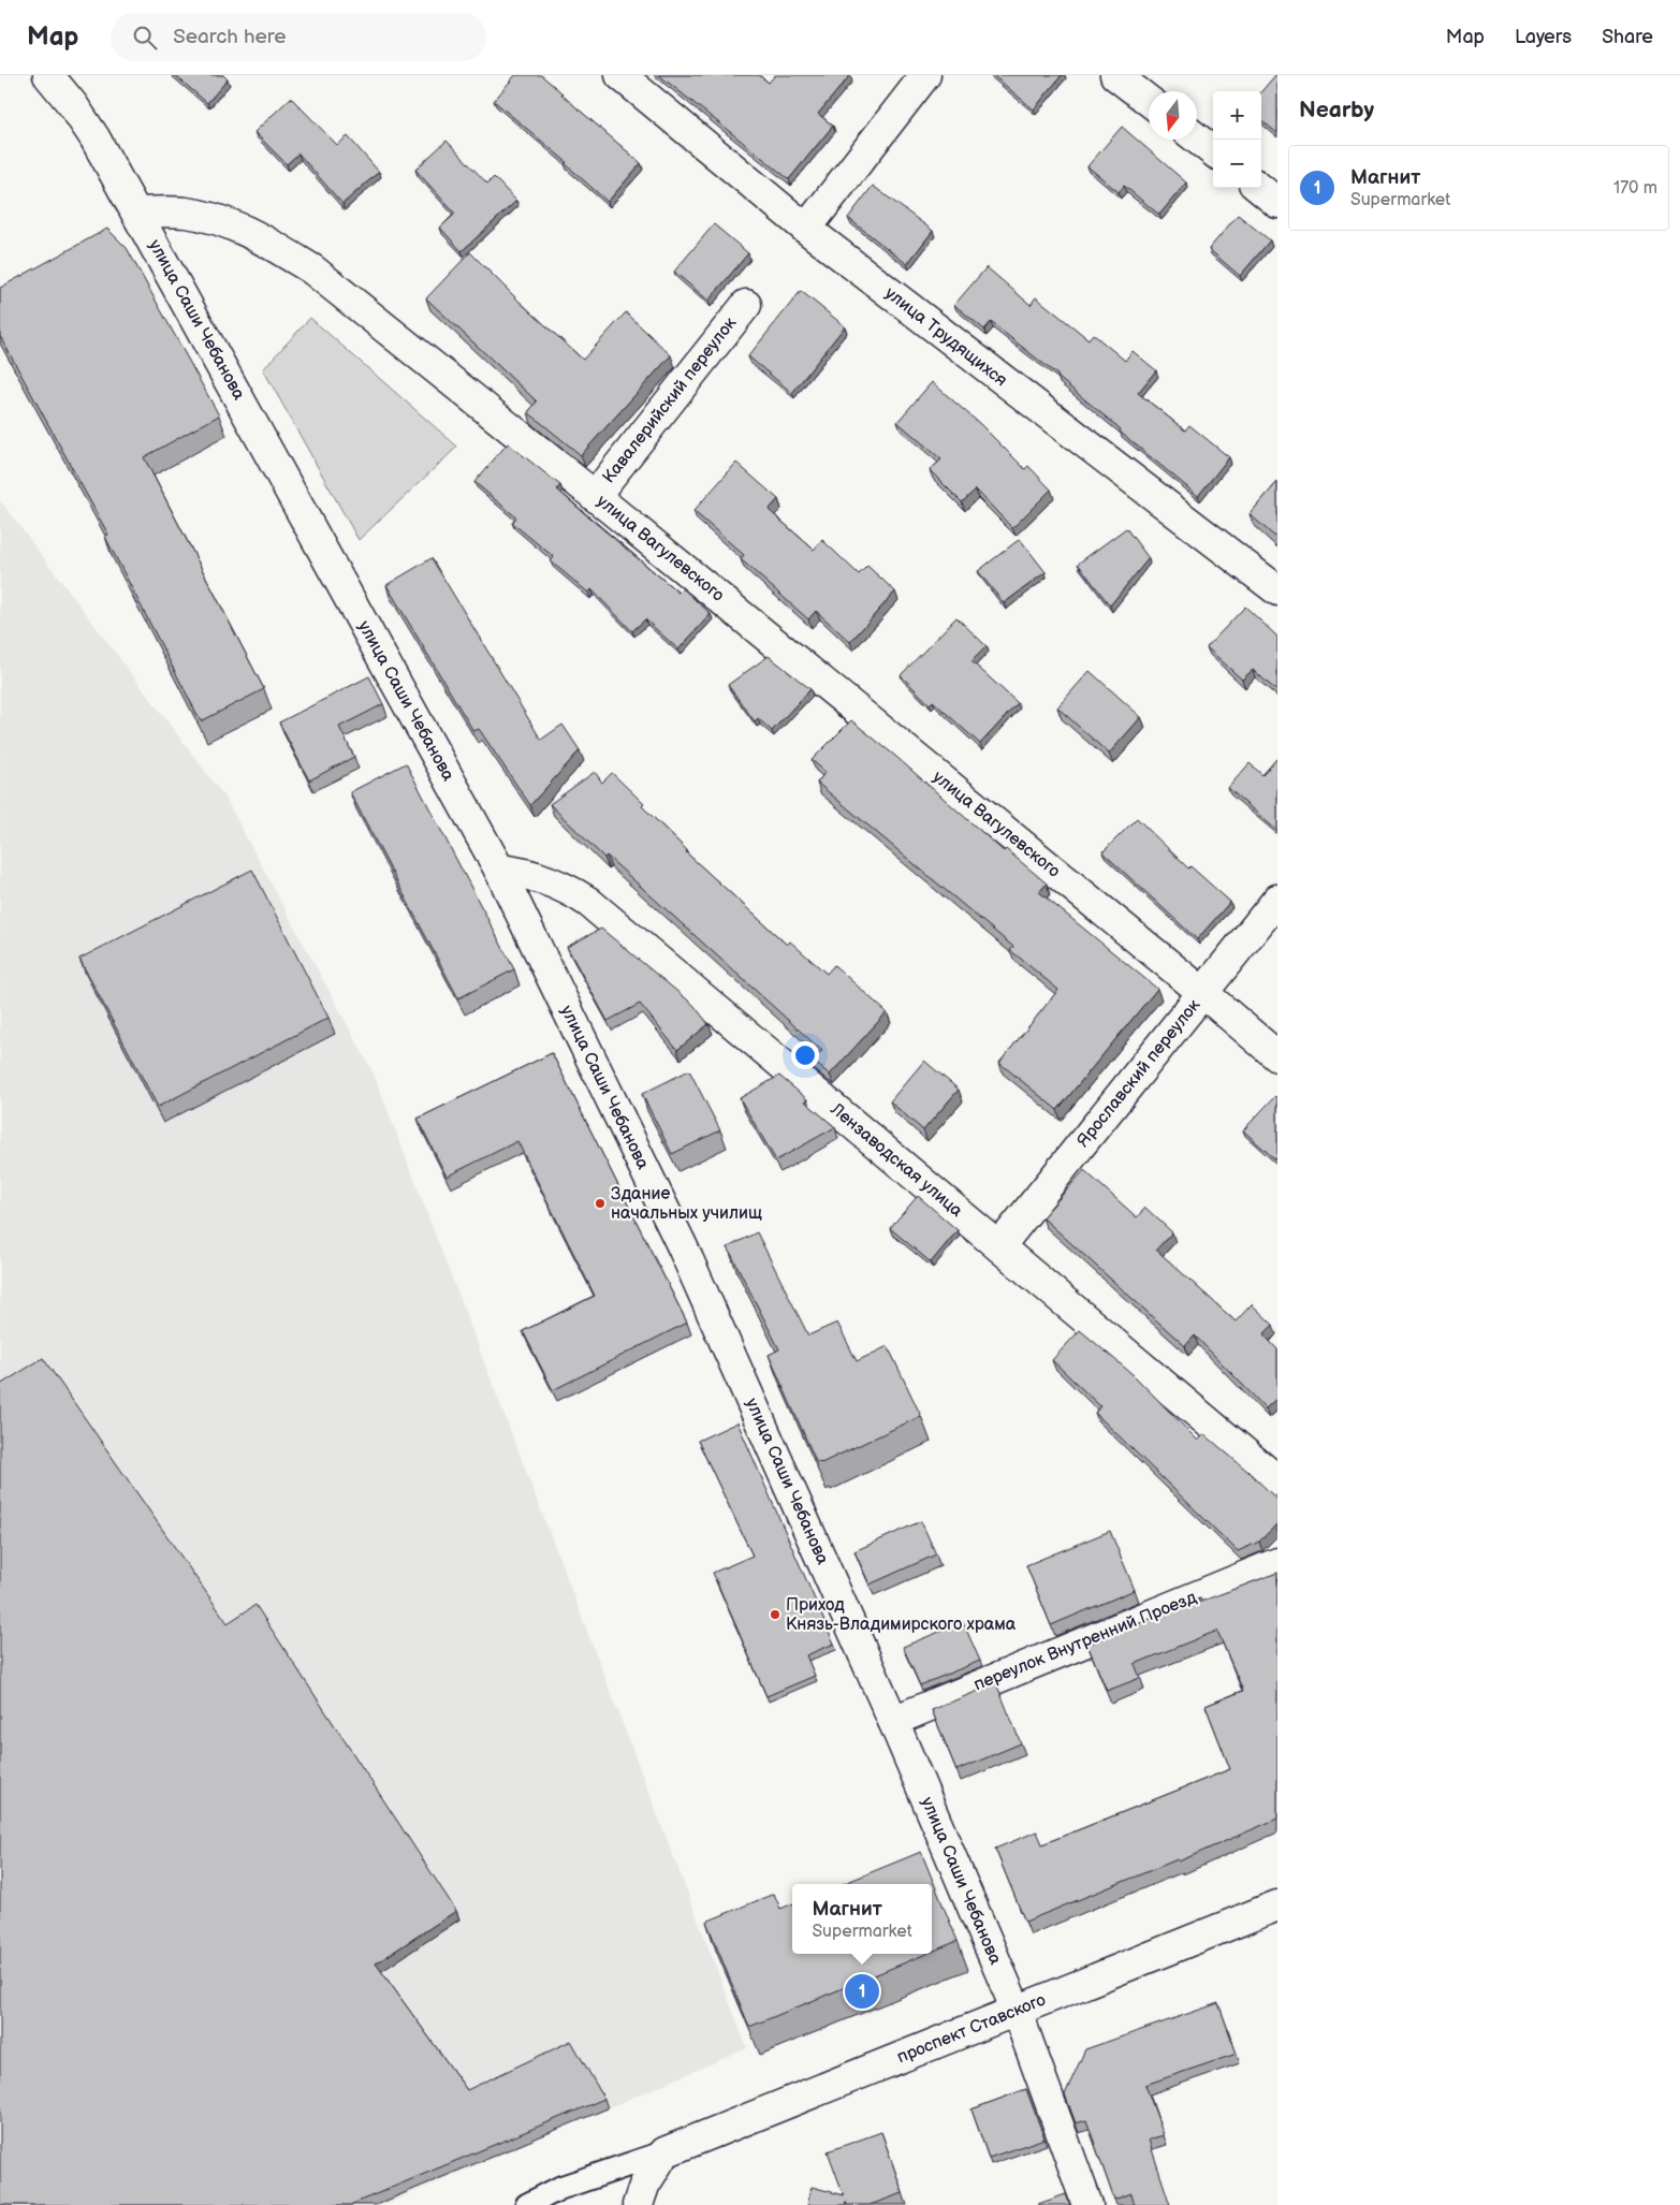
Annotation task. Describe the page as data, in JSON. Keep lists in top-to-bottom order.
{
  "streets": {
    "street": [
      "улица Саши Чебанова",
      "улица Трудящихся",
      "Кавалерийский переулок",
      "улица Вагулевского",
      "Ярославский переулок",
      "Лензаводская улица",
      "переулок Внутренний Проезд",
      "проспект Ставского"
    ]
  },
  "crossings": [
    ["улица Саши Чебанова", "улица Вагулевского"],
    ["улица Саши Чебанова", "Лензаводская улица"],
    ["улица Саши Чебанова", "переулок Внутренний Проезд"],
    ["улица Саши Чебанова", "проспект Ставского"],
    ["Кавалерийский переулок", "улица Вагулевского"],
    ["улица Вагулевского", "Ярославский переулок"],
    ["Ярославский переулок", "Лензаводская улица"]
  ],
  "places": ["Здание начальных училищ", "Приход Князь-Владимирского храма"],
  "north": "bottom",
  "page": {
    "header": "Map",
    "search": "Search here",
    "nav": ["Map", "Layers", "Share"],
    "heading": "Nearby",
    "map_buttons": ["+", "−"],
    "list": [
      {
        "mark": "1",
        "name": "Магнит",
        "note": "Supermarket",
        "value": "170 m"
      }
    ],
    "popup": ["Магнит", "Supermarket"],
    "pins": "1"
  }
}
